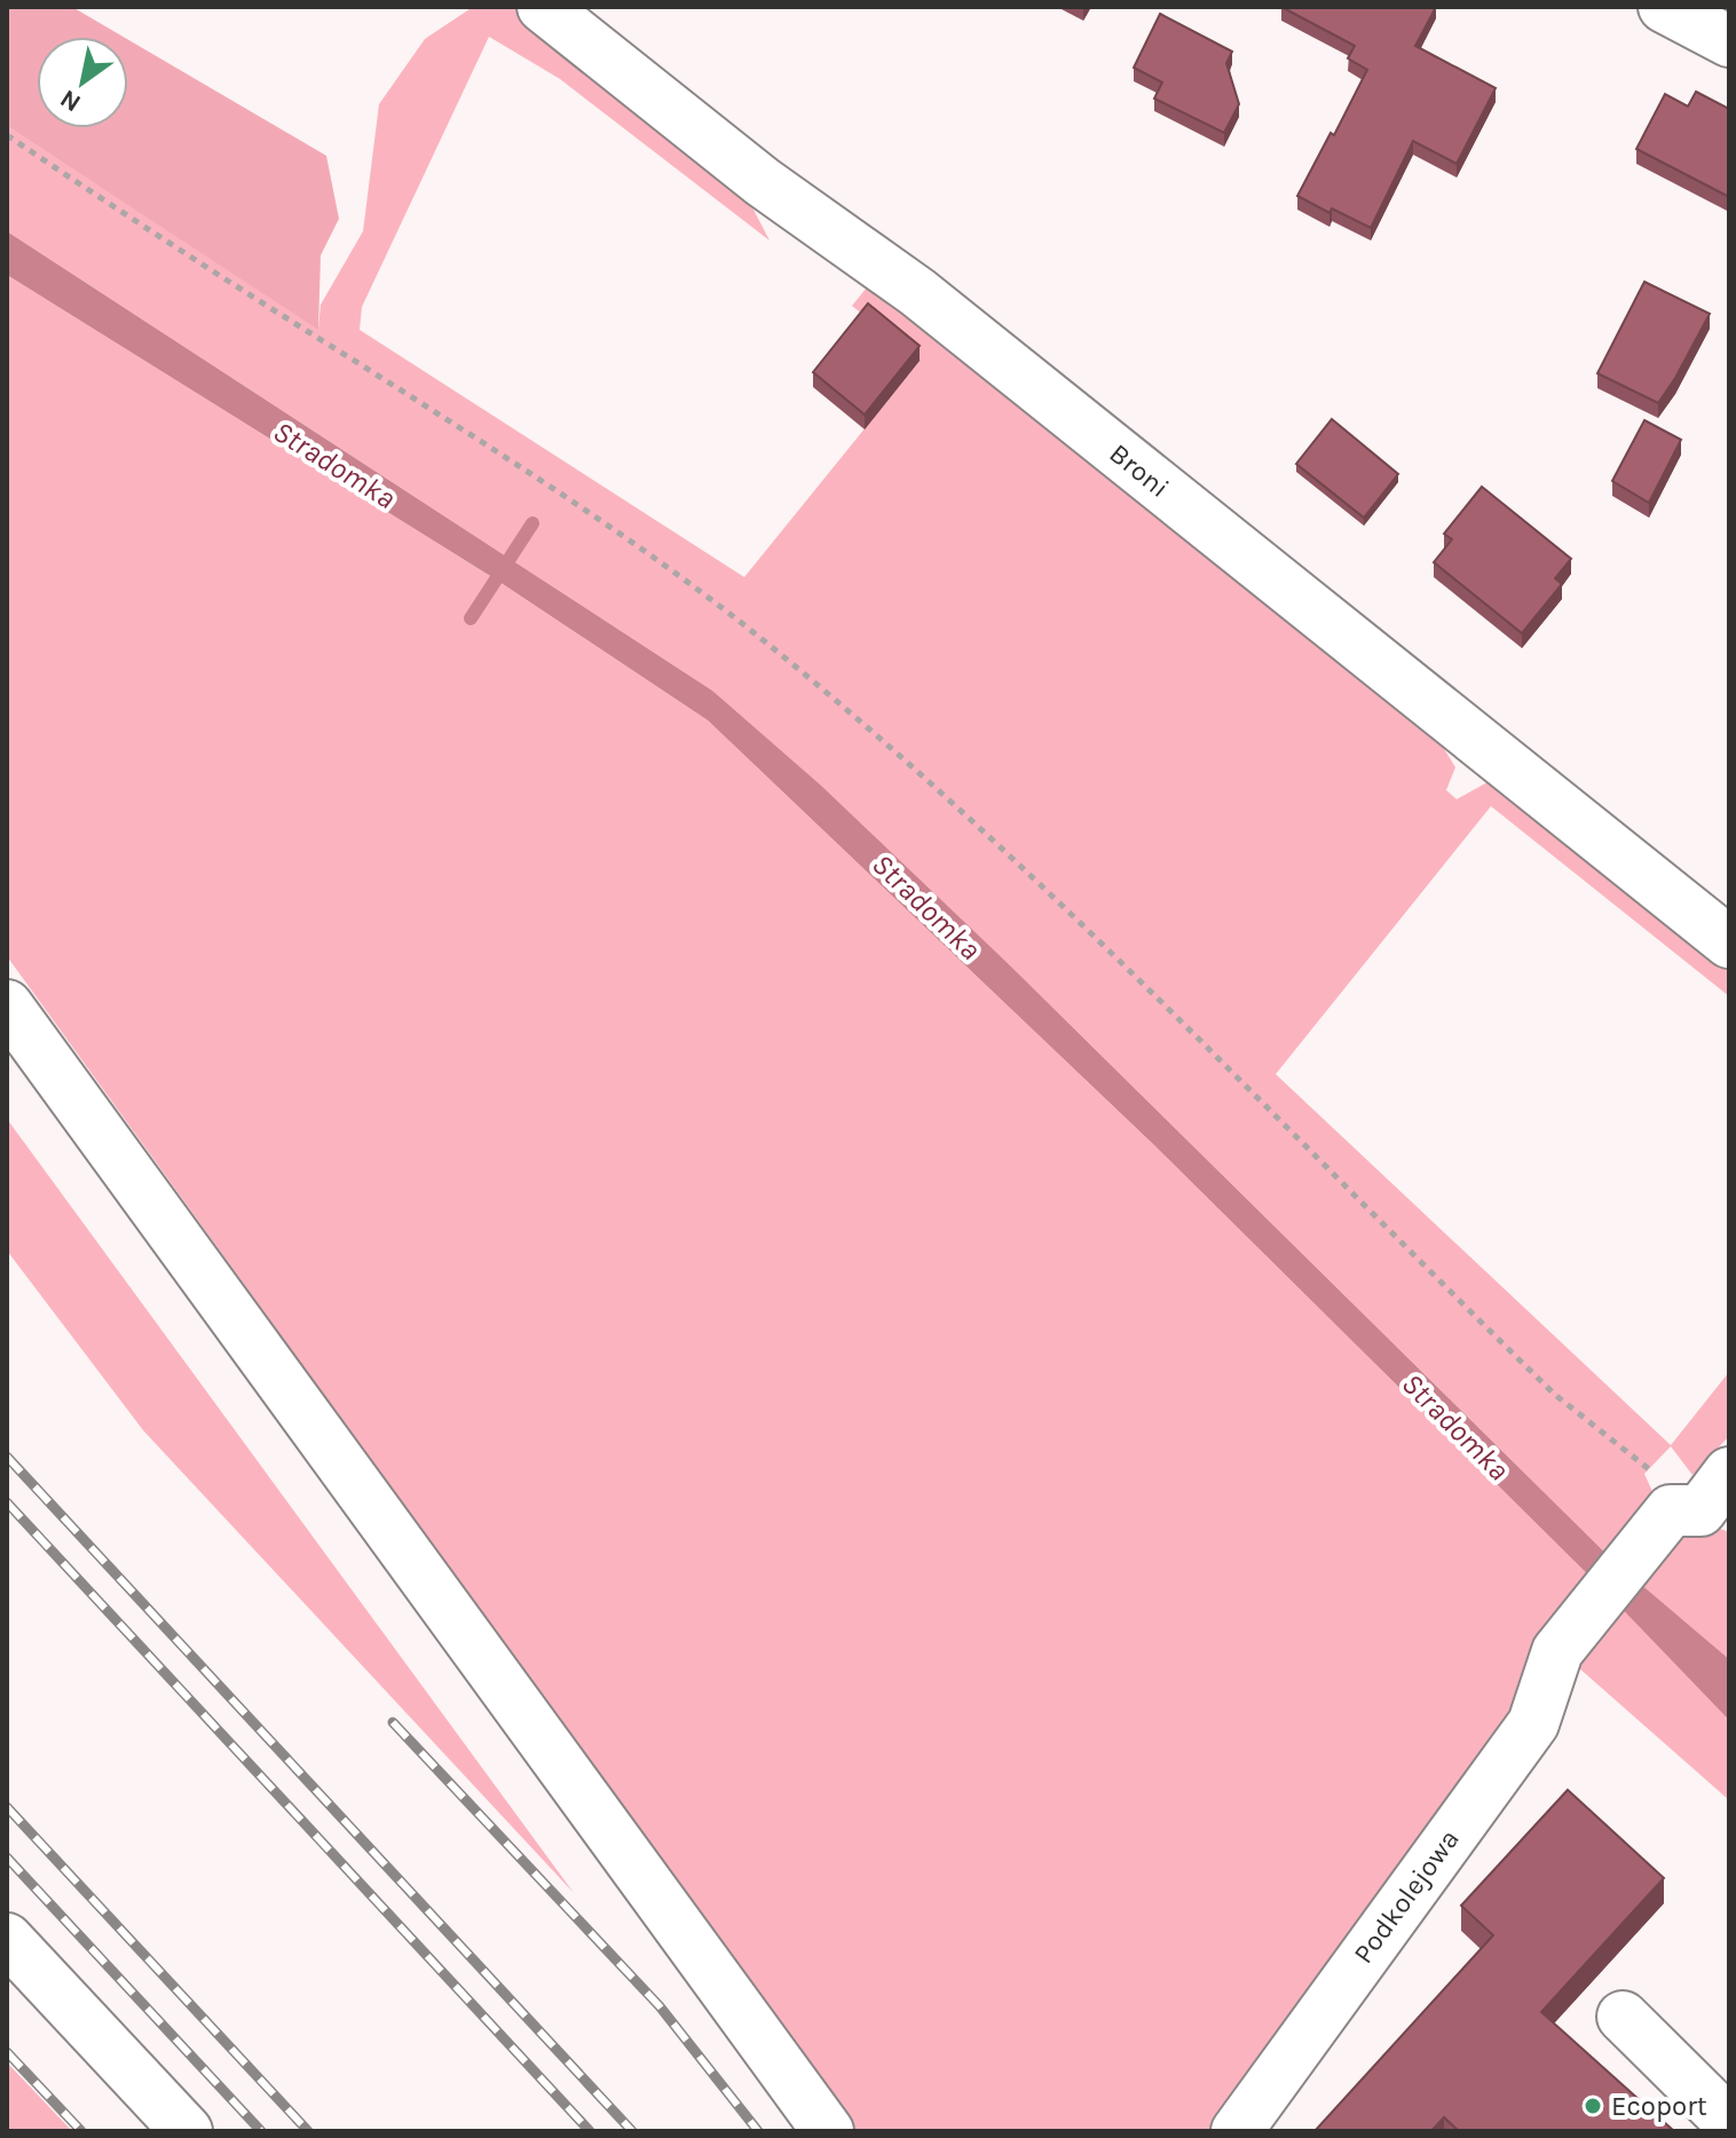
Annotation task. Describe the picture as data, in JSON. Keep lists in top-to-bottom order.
{
  "streets": {
    "street": ["Broni", "Podkolejowa"]
  },
  "water": ["Stradomka"],
  "places": ["Ecoport"],
  "north": "bottom left"
}
